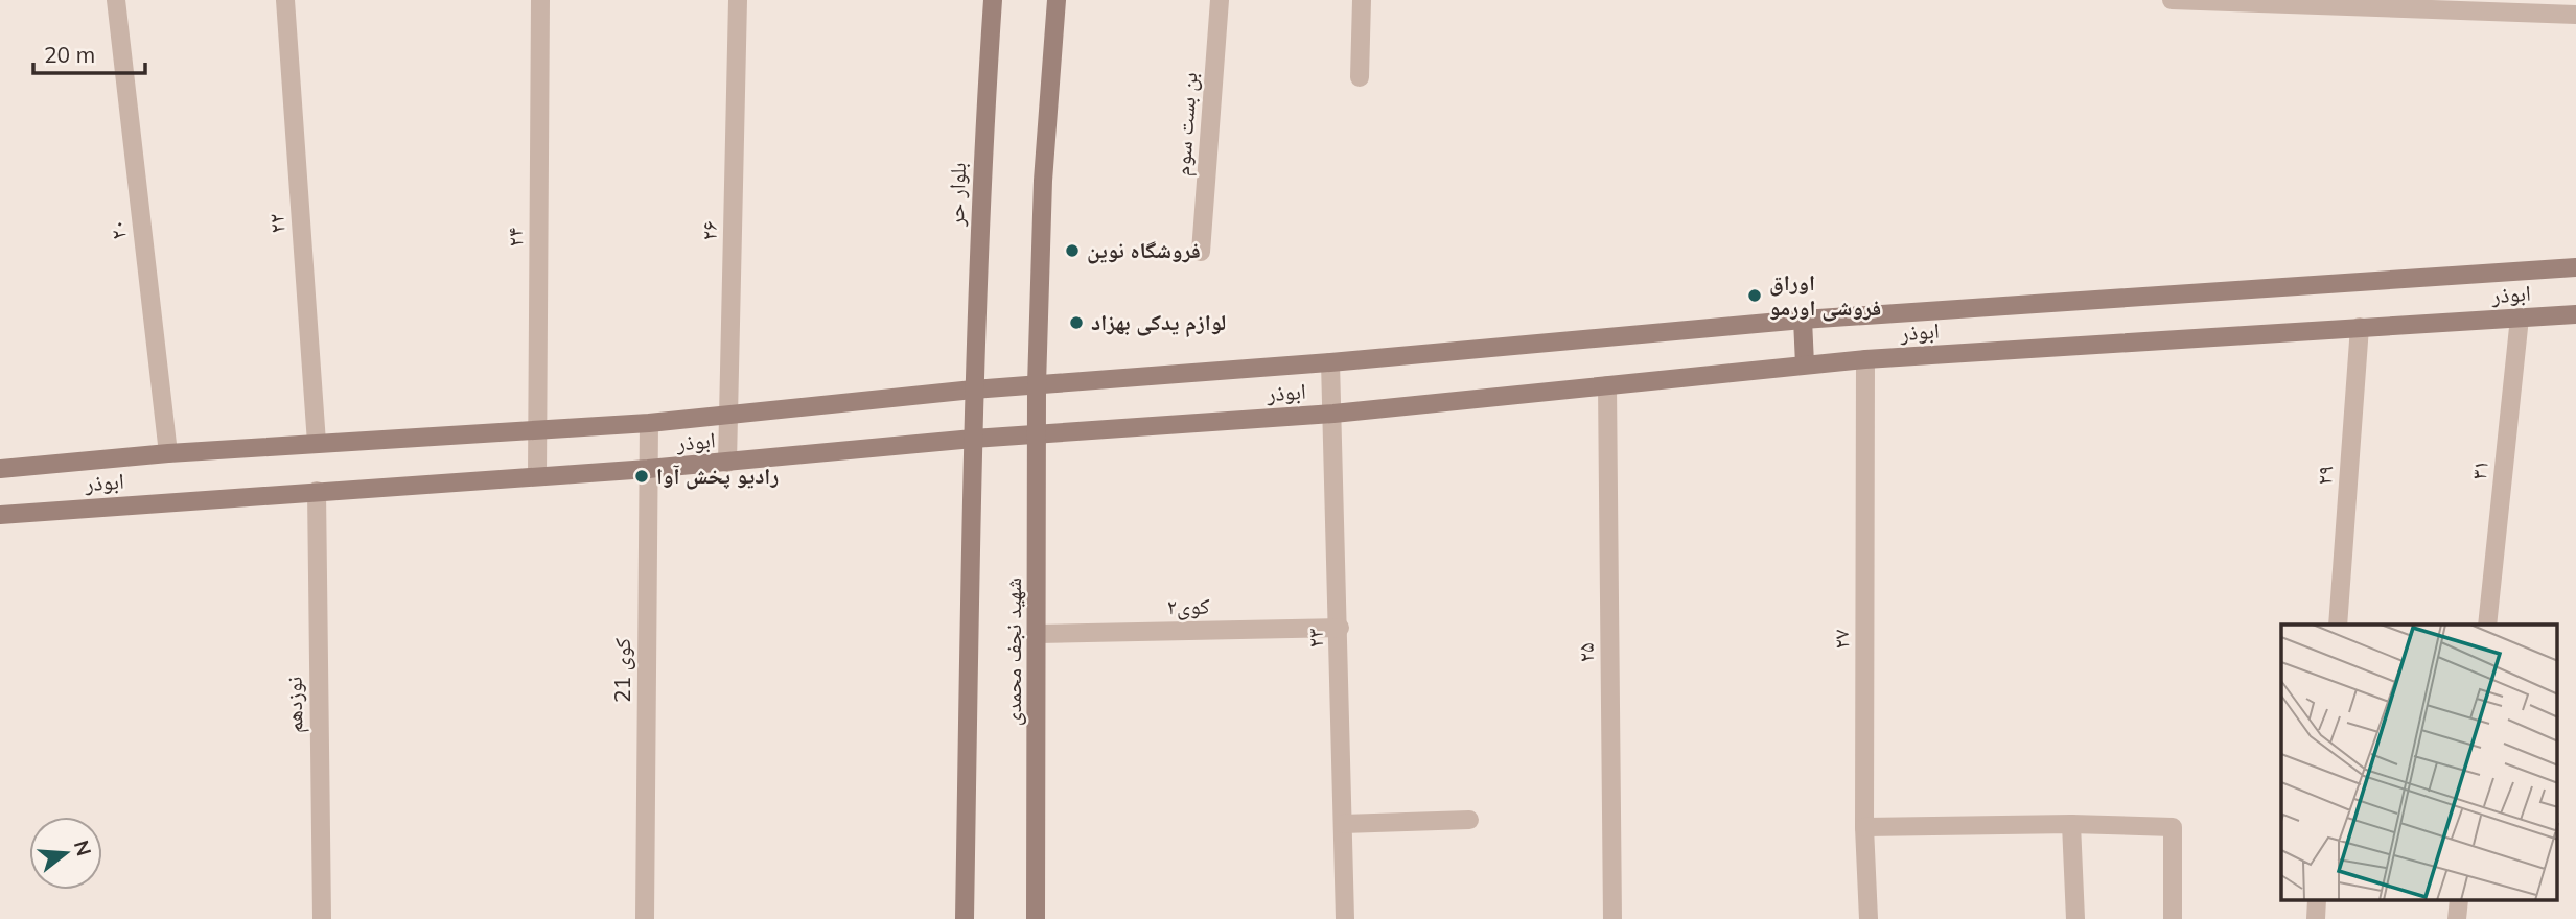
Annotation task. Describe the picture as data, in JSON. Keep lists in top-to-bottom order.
{
  "streets": {
    "main road": ["بلوار حر", "ابوذر", "شهید نجف محمدی"],
    "street": [
      "بن بست سوم",
      "۲۲",
      "۲۰",
      "۲۶",
      "۲۴",
      "۳۱",
      "۲۹",
      "کوی۲",
      "۲۳",
      "۲۷",
      "۲۵",
      "کوی 21",
      "نوزدهم"
    ]
  },
  "crossings": [
    ["بلوار حر", "ابوذر"],
    ["بلوار حر", "شهید نجف محمدی"],
    ["۲۲", "ابوذر"],
    ["۲۰", "ابوذر"],
    ["۲۶", "ابوذر"],
    ["۲۴", "ابوذر"],
    ["ابوذر", "۳۱"],
    ["ابوذر", "۲۹"],
    ["ابوذر", "۲۳"],
    ["ابوذر", "۲۷"],
    ["ابوذر", "شهید نجف محمدی"],
    ["ابوذر", "۲۵"],
    ["ابوذر", "کوی 21"],
    ["ابوذر", "نوزدهم"],
    ["کوی۲", "۲۳"],
    ["کوی۲", "شهید نجف محمدی"]
  ],
  "places": [
    "فروشگاه نوین",
    "اوراق فروشی اورمو",
    "لوازم یدکی بهزاد",
    "رادیو پخش آوا"
  ],
  "scale_bar": "20 m",
  "north": "right"
}
